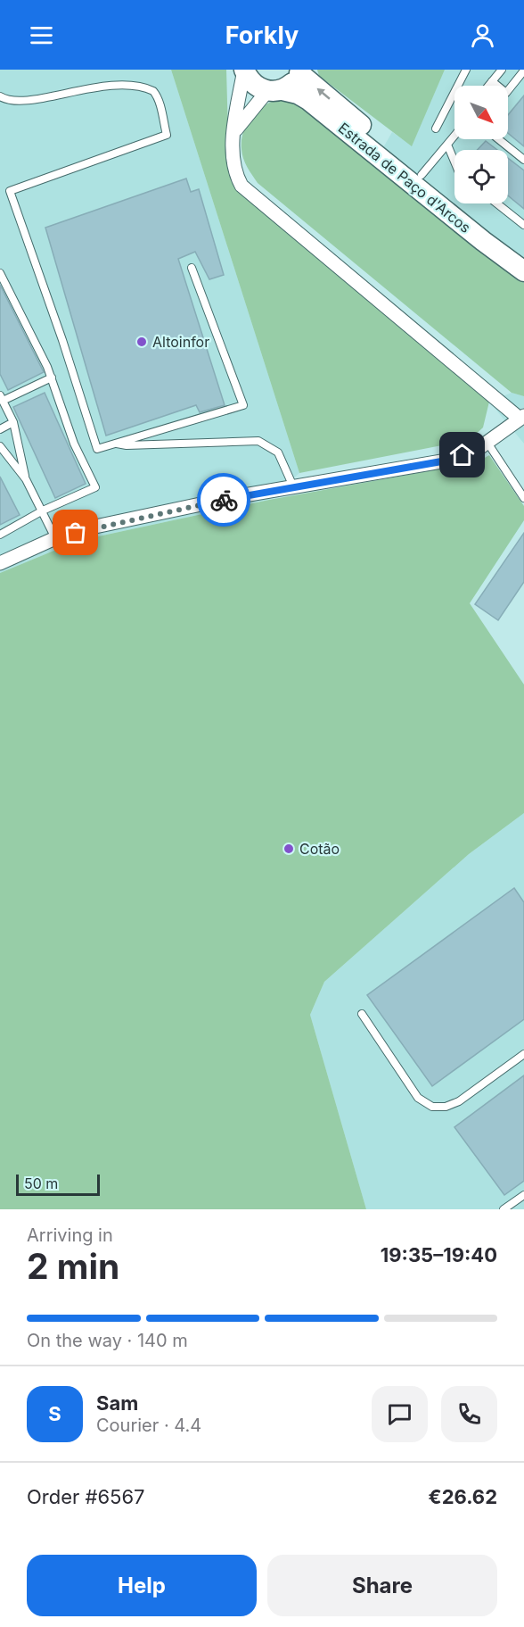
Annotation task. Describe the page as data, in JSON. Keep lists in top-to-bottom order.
{
  "streets": {
    "main road": ["Estrada de Paço d'Arcos"]
  },
  "places": ["Altoinfor", "Cotão"],
  "scale_bar": "50 m",
  "north": "bottom right",
  "page": {
    "header": "Forkly",
    "scale": "50 m",
    "heading": ["2 min", "Arriving in", "19:35–19:40"],
    "panel": [
      "Sam",
      "Courier · 4.4",
      "Order #6567",
      "€26.62"
    ],
    "bar": "On the way · 140 m",
    "round": "S",
    "buttons": ["Help", "Share"]
  }
}
